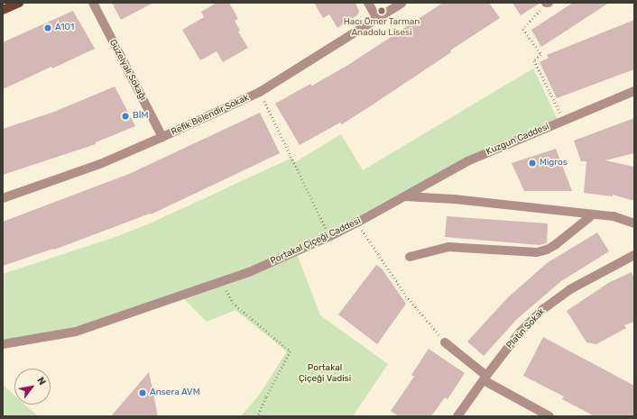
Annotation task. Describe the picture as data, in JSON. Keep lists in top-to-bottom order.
{
  "streets": {
    "street": [
      "Güzelyalı Sokağı",
      "Refik Belendir Sokak",
      "Kuzgun Caddesi",
      "Portakal Çiçeği Caddesi",
      "Platin Sokak"
    ]
  },
  "crossings": [
    ["Güzelyalı Sokağı", "Refik Belendir Sokak"],
    ["Kuzgun Caddesi", "Portakal Çiçeği Caddesi"]
  ],
  "parks": ["Portakal Çiçeği Vadisi"],
  "places": [
    "Hacı Ömer Tarman Anadolu Lisesi",
    "A101",
    "BİM",
    "Migros",
    "Ansera AVM"
  ],
  "north": "top right"
}
